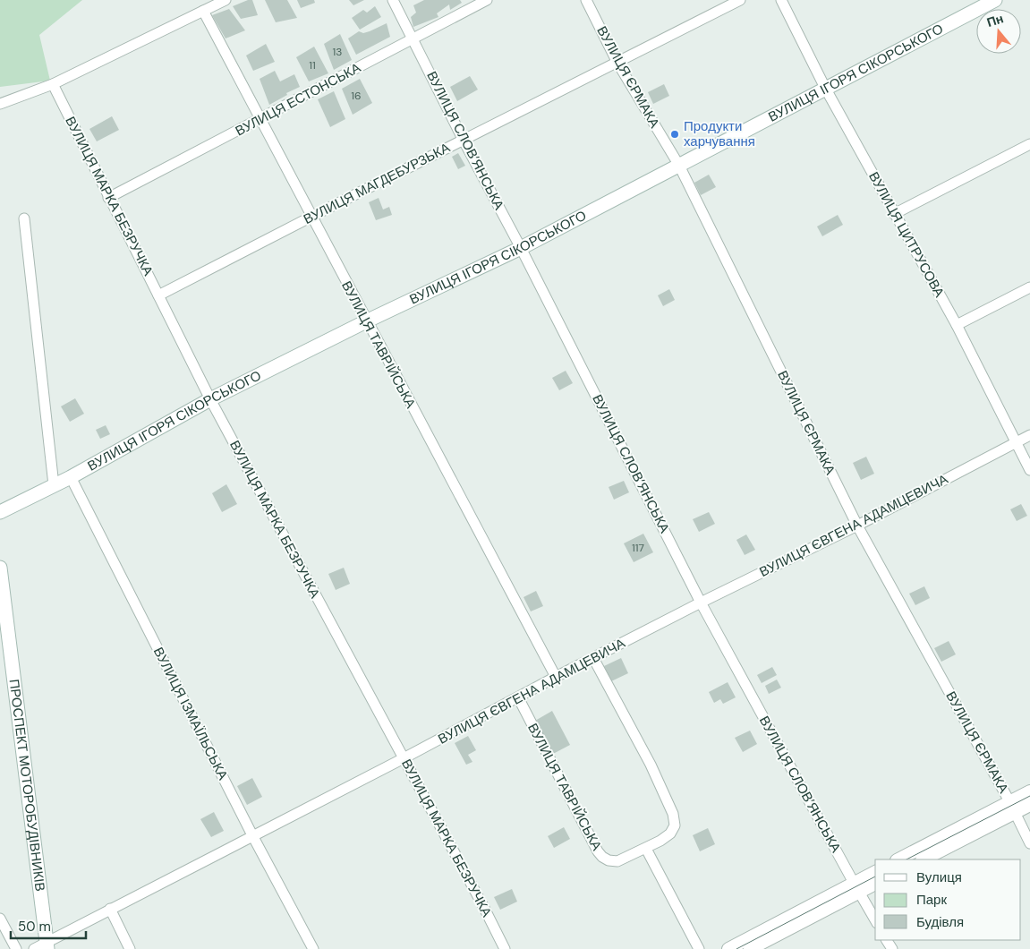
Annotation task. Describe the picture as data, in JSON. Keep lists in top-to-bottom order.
{
  "streets": {
    "main road": ["ВУЛИЦЯ ІГОРЯ СІКОРСЬКОГО", "ПРОСПЕКТ МОТОРОБУДІВНИКІВ"],
    "street": [
      "ВУЛИЦЯ ЄРМАКА",
      "ВУЛИЦЯ ЕСТОНСЬКА",
      "ВУЛИЦЯ СЛОВ’ЯНСЬКА",
      "ВУЛИЦЯ МАГДЕБУРЗЬКА",
      "ВУЛИЦЯ МАРКА БЕЗРУЧКА",
      "ВУЛИЦЯ ЦИТРУСОВА",
      "ВУЛИЦЯ ТАВРІЙСЬКА",
      "ВУЛИЦЯ ЄВГЕНА АДАМЦЕВИЧА",
      "ВУЛИЦЯ ІЗМАЇЛЬСЬКА"
    ]
  },
  "crossings": [
    ["ВУЛИЦЯ ІГОРЯ СІКОРСЬКОГО", "ВУЛИЦЯ ЄРМАКА"],
    ["ВУЛИЦЯ ІГОРЯ СІКОРСЬКОГО", "ВУЛИЦЯ СЛОВ’ЯНСЬКА"],
    ["ВУЛИЦЯ ІГОРЯ СІКОРСЬКОГО", "ВУЛИЦЯ МАРКА БЕЗРУЧКА"],
    ["ВУЛИЦЯ ІГОРЯ СІКОРСЬКОГО", "ВУЛИЦЯ ЦИТРУСОВА"],
    ["ВУЛИЦЯ ІГОРЯ СІКОРСЬКОГО", "ВУЛИЦЯ ТАВРІЙСЬКА"],
    ["ВУЛИЦЯ ІГОРЯ СІКОРСЬКОГО", "ВУЛИЦЯ ІЗМАЇЛЬСЬКА"],
    ["ВУЛИЦЯ ЄРМАКА", "ВУЛИЦЯ МАГДЕБУРЗЬКА"],
    ["ВУЛИЦЯ ЄРМАКА", "ВУЛИЦЯ ЄВГЕНА АДАМЦЕВИЧА"],
    ["ВУЛИЦЯ ЕСТОНСЬКА", "ВУЛИЦЯ СЛОВ’ЯНСЬКА"],
    ["ВУЛИЦЯ ЕСТОНСЬКА", "ВУЛИЦЯ МАРКА БЕЗРУЧКА"],
    ["ВУЛИЦЯ ЕСТОНСЬКА", "ВУЛИЦЯ ТАВРІЙСЬКА"],
    ["ВУЛИЦЯ СЛОВ’ЯНСЬКА", "ВУЛИЦЯ МАГДЕБУРЗЬКА"],
    ["ВУЛИЦЯ СЛОВ’ЯНСЬКА", "ВУЛИЦЯ ЄВГЕНА АДАМЦЕВИЧА"],
    ["ВУЛИЦЯ МАГДЕБУРЗЬКА", "ВУЛИЦЯ МАРКА БЕЗРУЧКА"],
    ["ВУЛИЦЯ МАГДЕБУРЗЬКА", "ВУЛИЦЯ ТАВРІЙСЬКА"],
    ["ВУЛИЦЯ МАРКА БЕЗРУЧКА", "ВУЛИЦЯ ЄВГЕНА АДАМЦЕВИЧА"],
    ["ВУЛИЦЯ ЦИТРУСОВА", "ВУЛИЦЯ ЄВГЕНА АДАМЦЕВИЧА"],
    ["ВУЛИЦЯ ТАВРІЙСЬКА", "ВУЛИЦЯ ЄВГЕНА АДАМЦЕВИЧА"],
    ["ВУЛИЦЯ ЄВГЕНА АДАМЦЕВИЧА", "ВУЛИЦЯ ІЗМАЇЛЬСЬКА"],
    ["ВУЛИЦЯ ЄВГЕНА АДАМЦЕВИЧА", "ПРОСПЕКТ МОТОРОБУДІВНИКІВ"]
  ],
  "places": ["Продукти харчування"],
  "house_numbers": [
    "13",
    "11",
    "16",
    "117"
  ],
  "legend": ["Вулиця", "Парк", "Будівля"],
  "scale_bar": "50 m",
  "north": "top"
}
